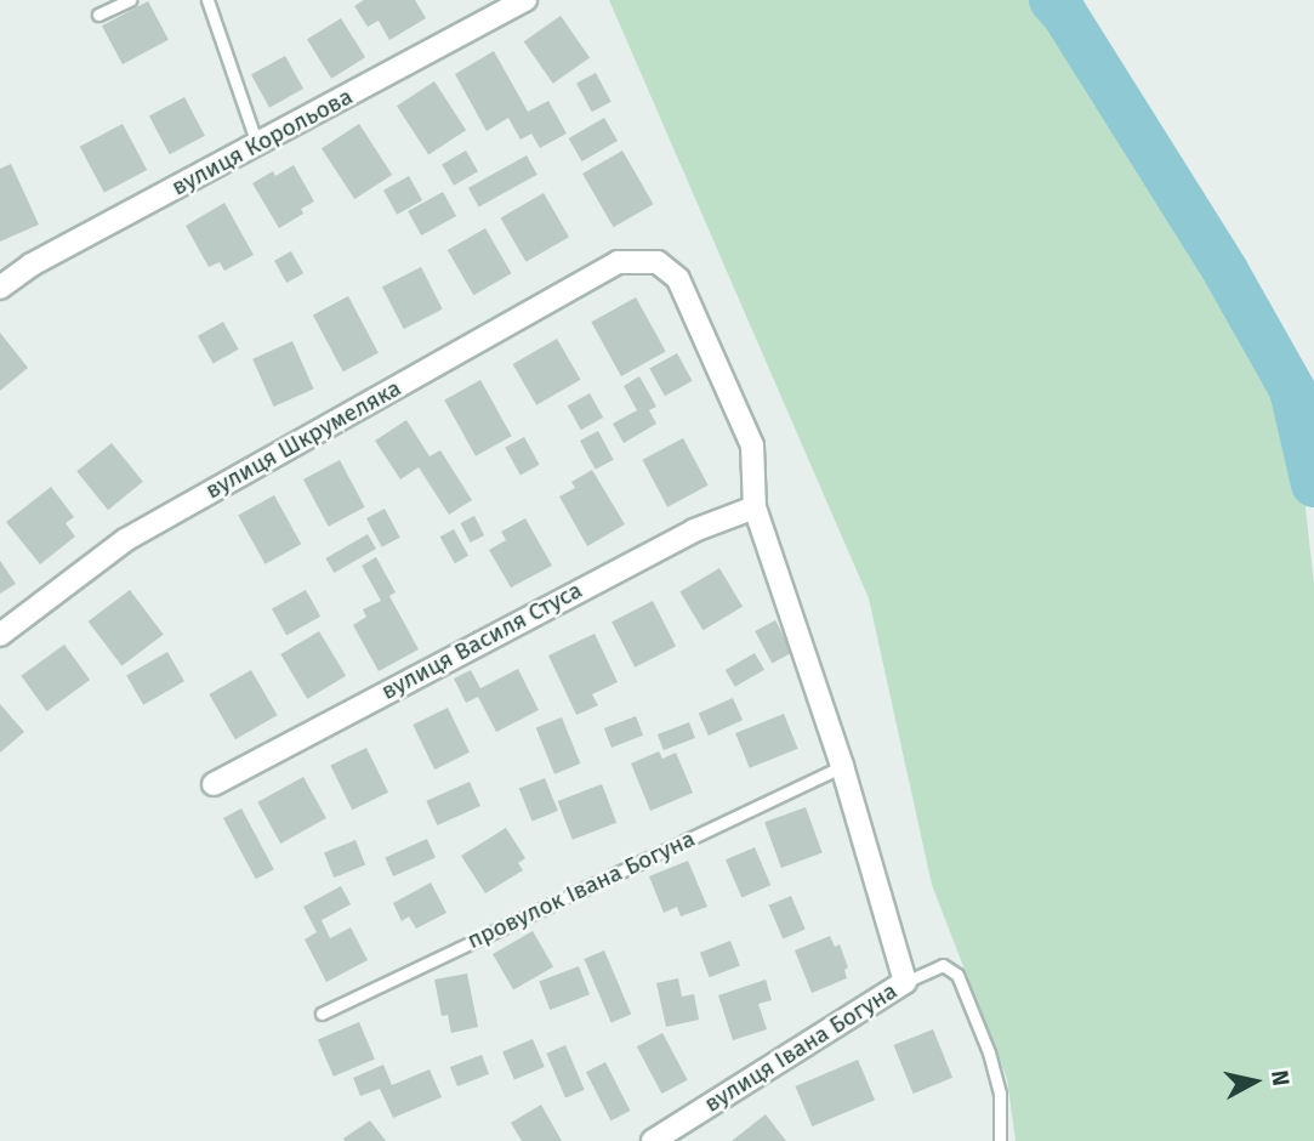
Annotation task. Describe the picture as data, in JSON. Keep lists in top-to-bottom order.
{
  "streets": {
    "street": [
      "вулиця Корольова",
      "вулиця Шкрумеляка",
      "вулиця Василя Стуса",
      "вулиця Івана Богуна"
    ],
    "lane": ["провулок Івана Богуна"]
  },
  "crossings": [
    ["вулиця Шкрумеляка", "вулиця Василя Стуса"]
  ],
  "north": "right"
}
